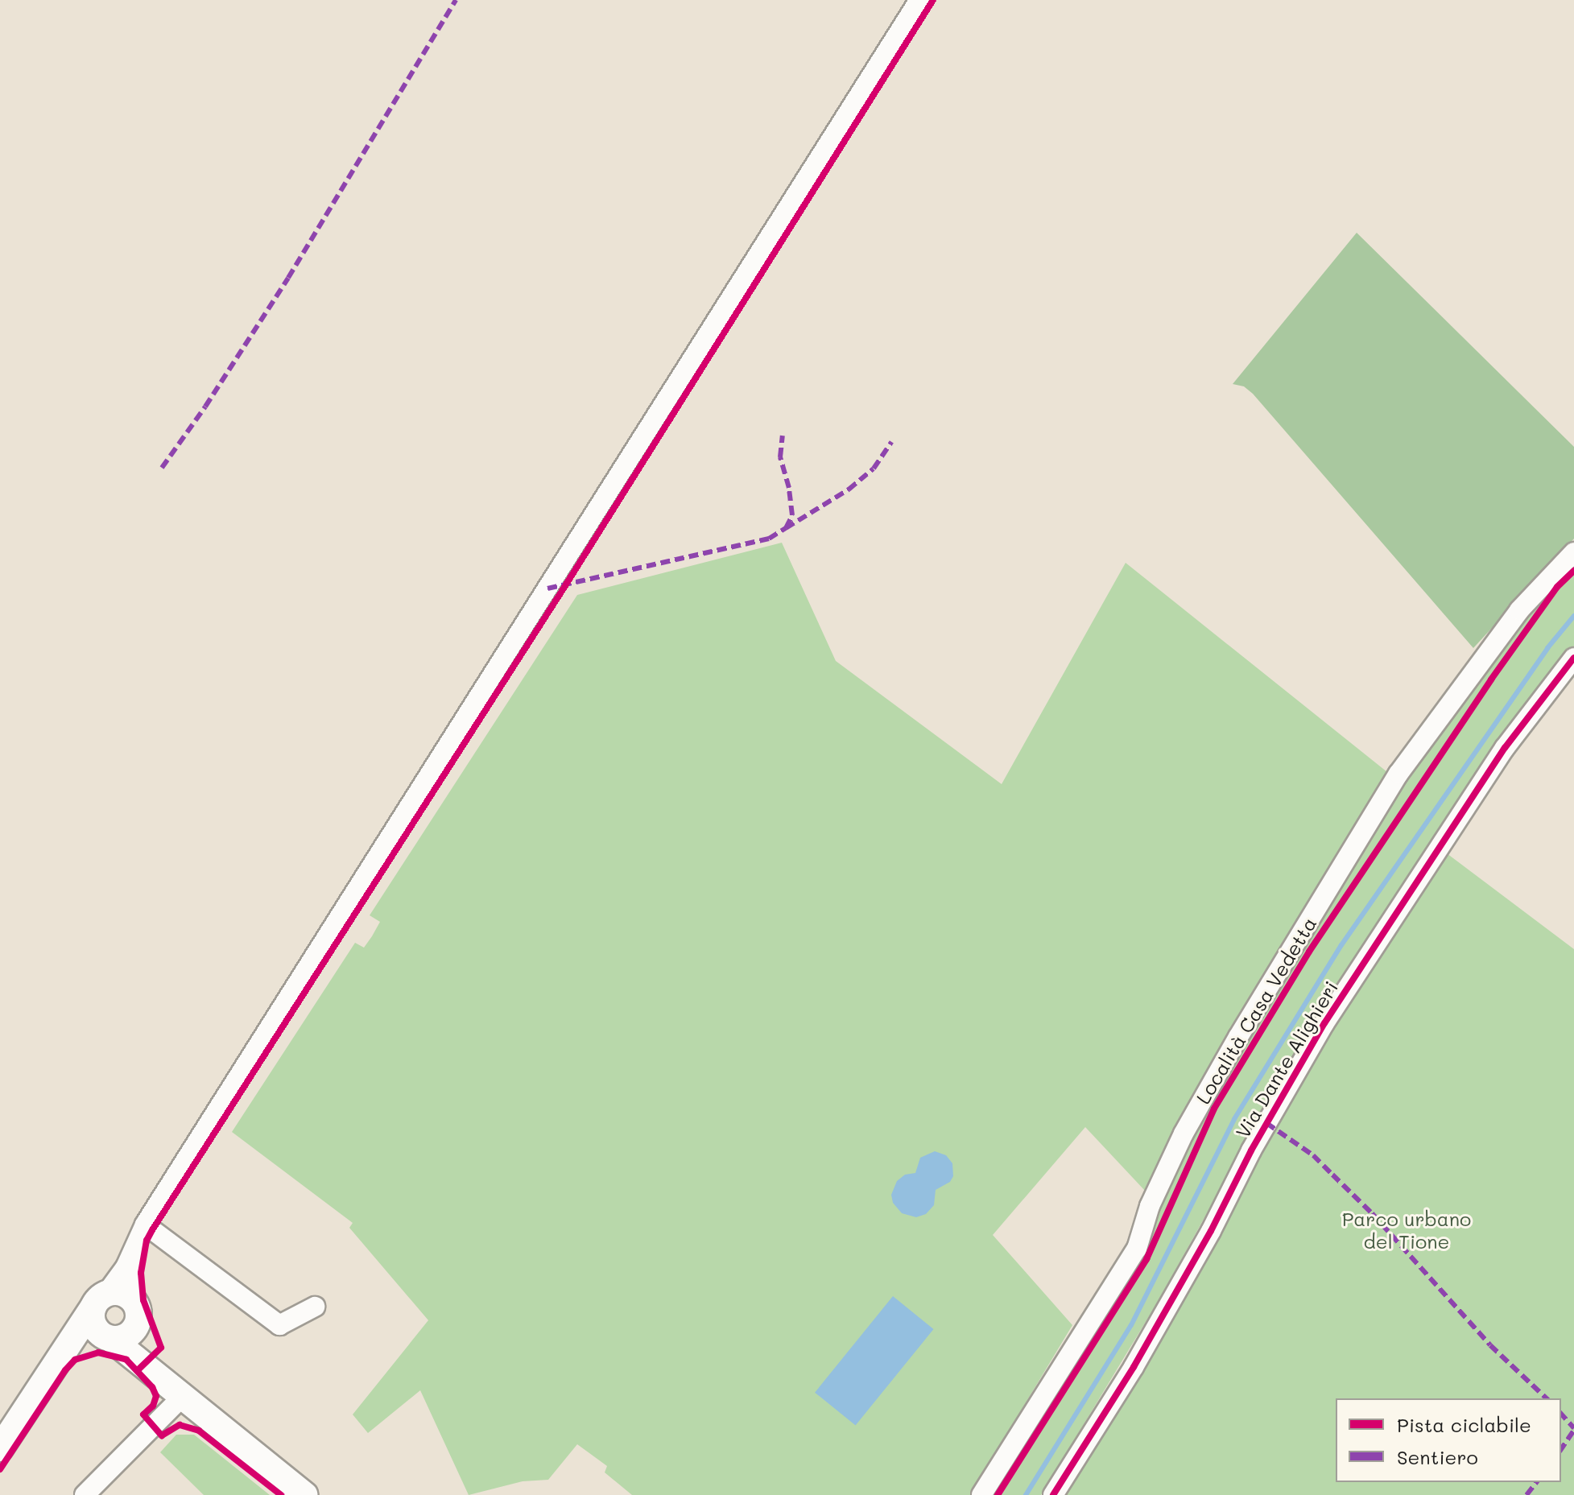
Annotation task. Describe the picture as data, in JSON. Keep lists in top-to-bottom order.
{
  "streets": {
    "street": ["Località Casa Vedetta", "Via Dante Alighieri"]
  },
  "parks": ["Parco urbano del Tione"],
  "legend": ["Pista ciclabile", "Sentiero"]
}
